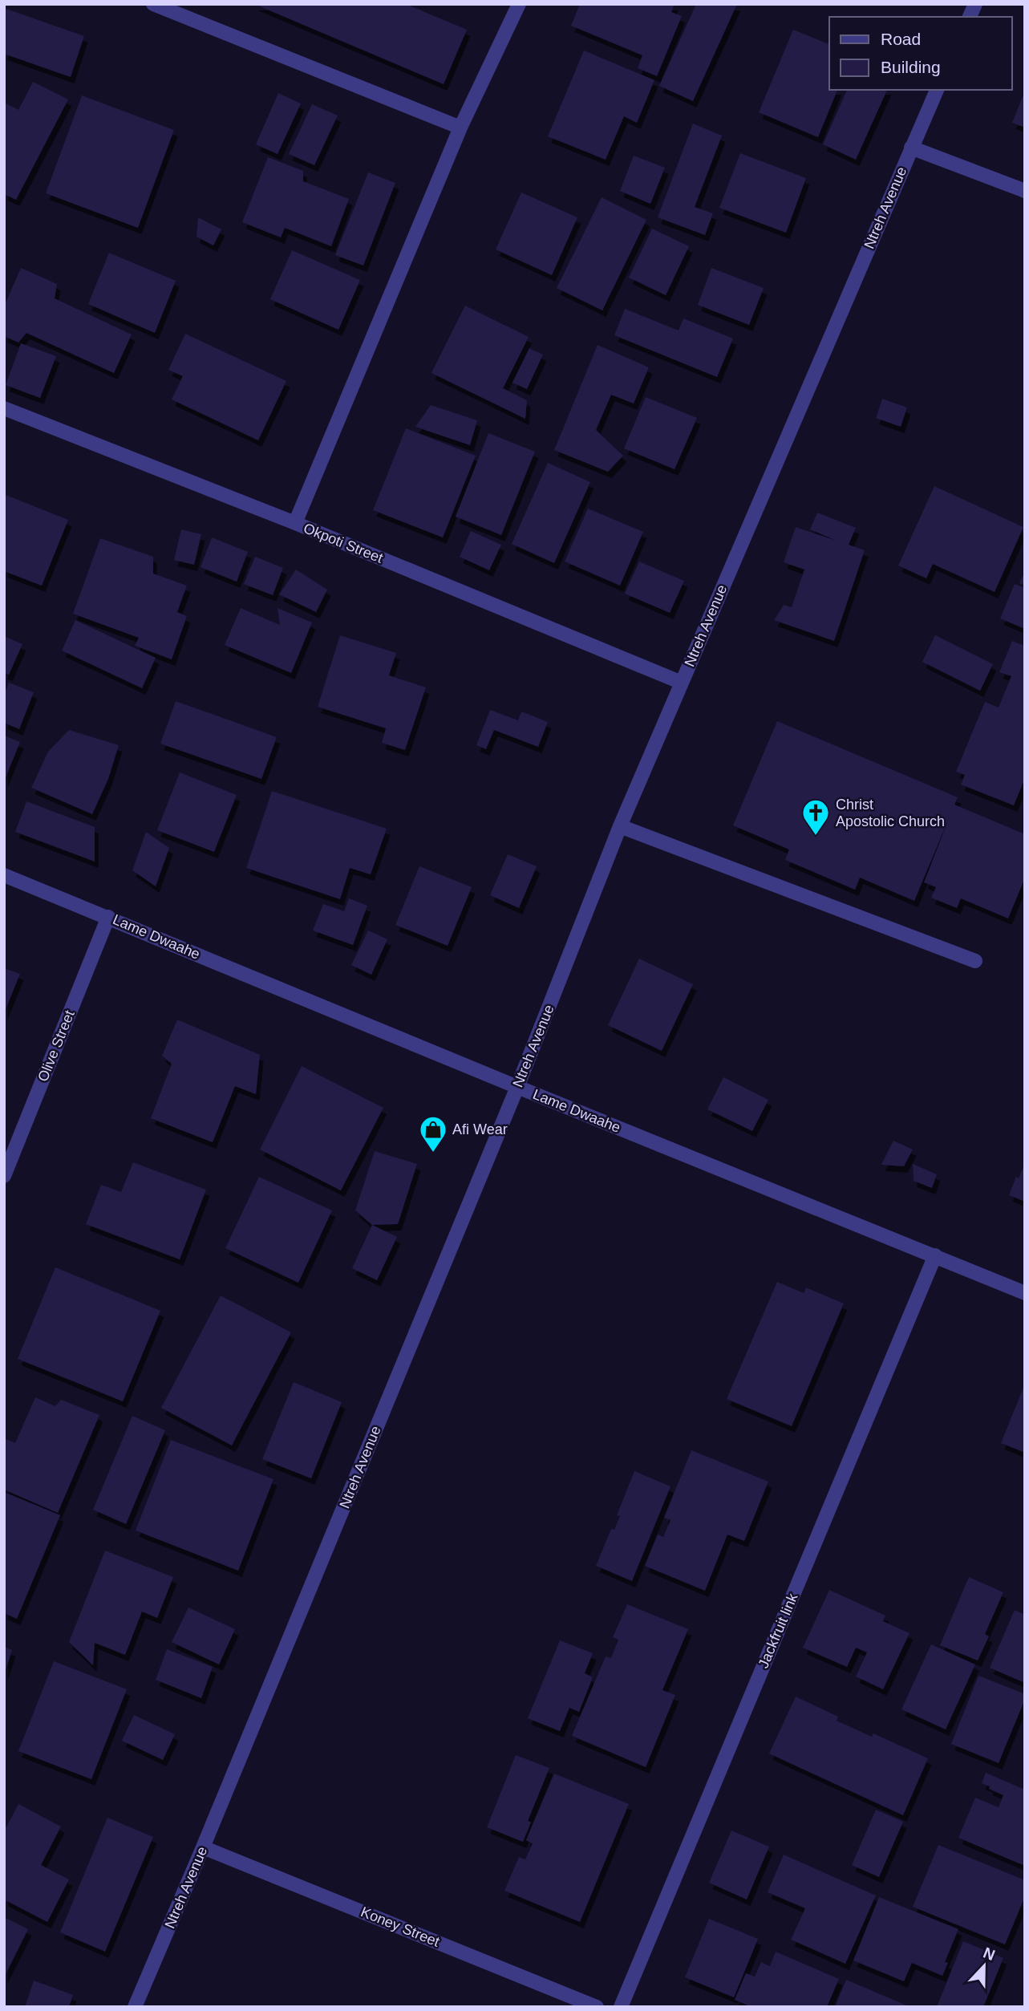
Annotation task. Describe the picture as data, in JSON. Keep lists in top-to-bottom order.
{
  "streets": {
    "street": [
      "Ntreh Avenue",
      "Okpoti Street",
      "Lame Dwaahe",
      "Olive Street",
      "Jackfruit link",
      "Koney Street"
    ]
  },
  "crossings": [
    ["Ntreh Avenue", "Okpoti Street"],
    ["Ntreh Avenue", "Lame Dwaahe"],
    ["Ntreh Avenue", "Koney Street"],
    ["Lame Dwaahe", "Olive Street"],
    ["Lame Dwaahe", "Jackfruit link"]
  ],
  "places": {
    "church": ["Christ Apostolic Church"],
    "shop": ["Afi Wear"]
  },
  "legend": ["Road", "Building"],
  "north": "top"
}
